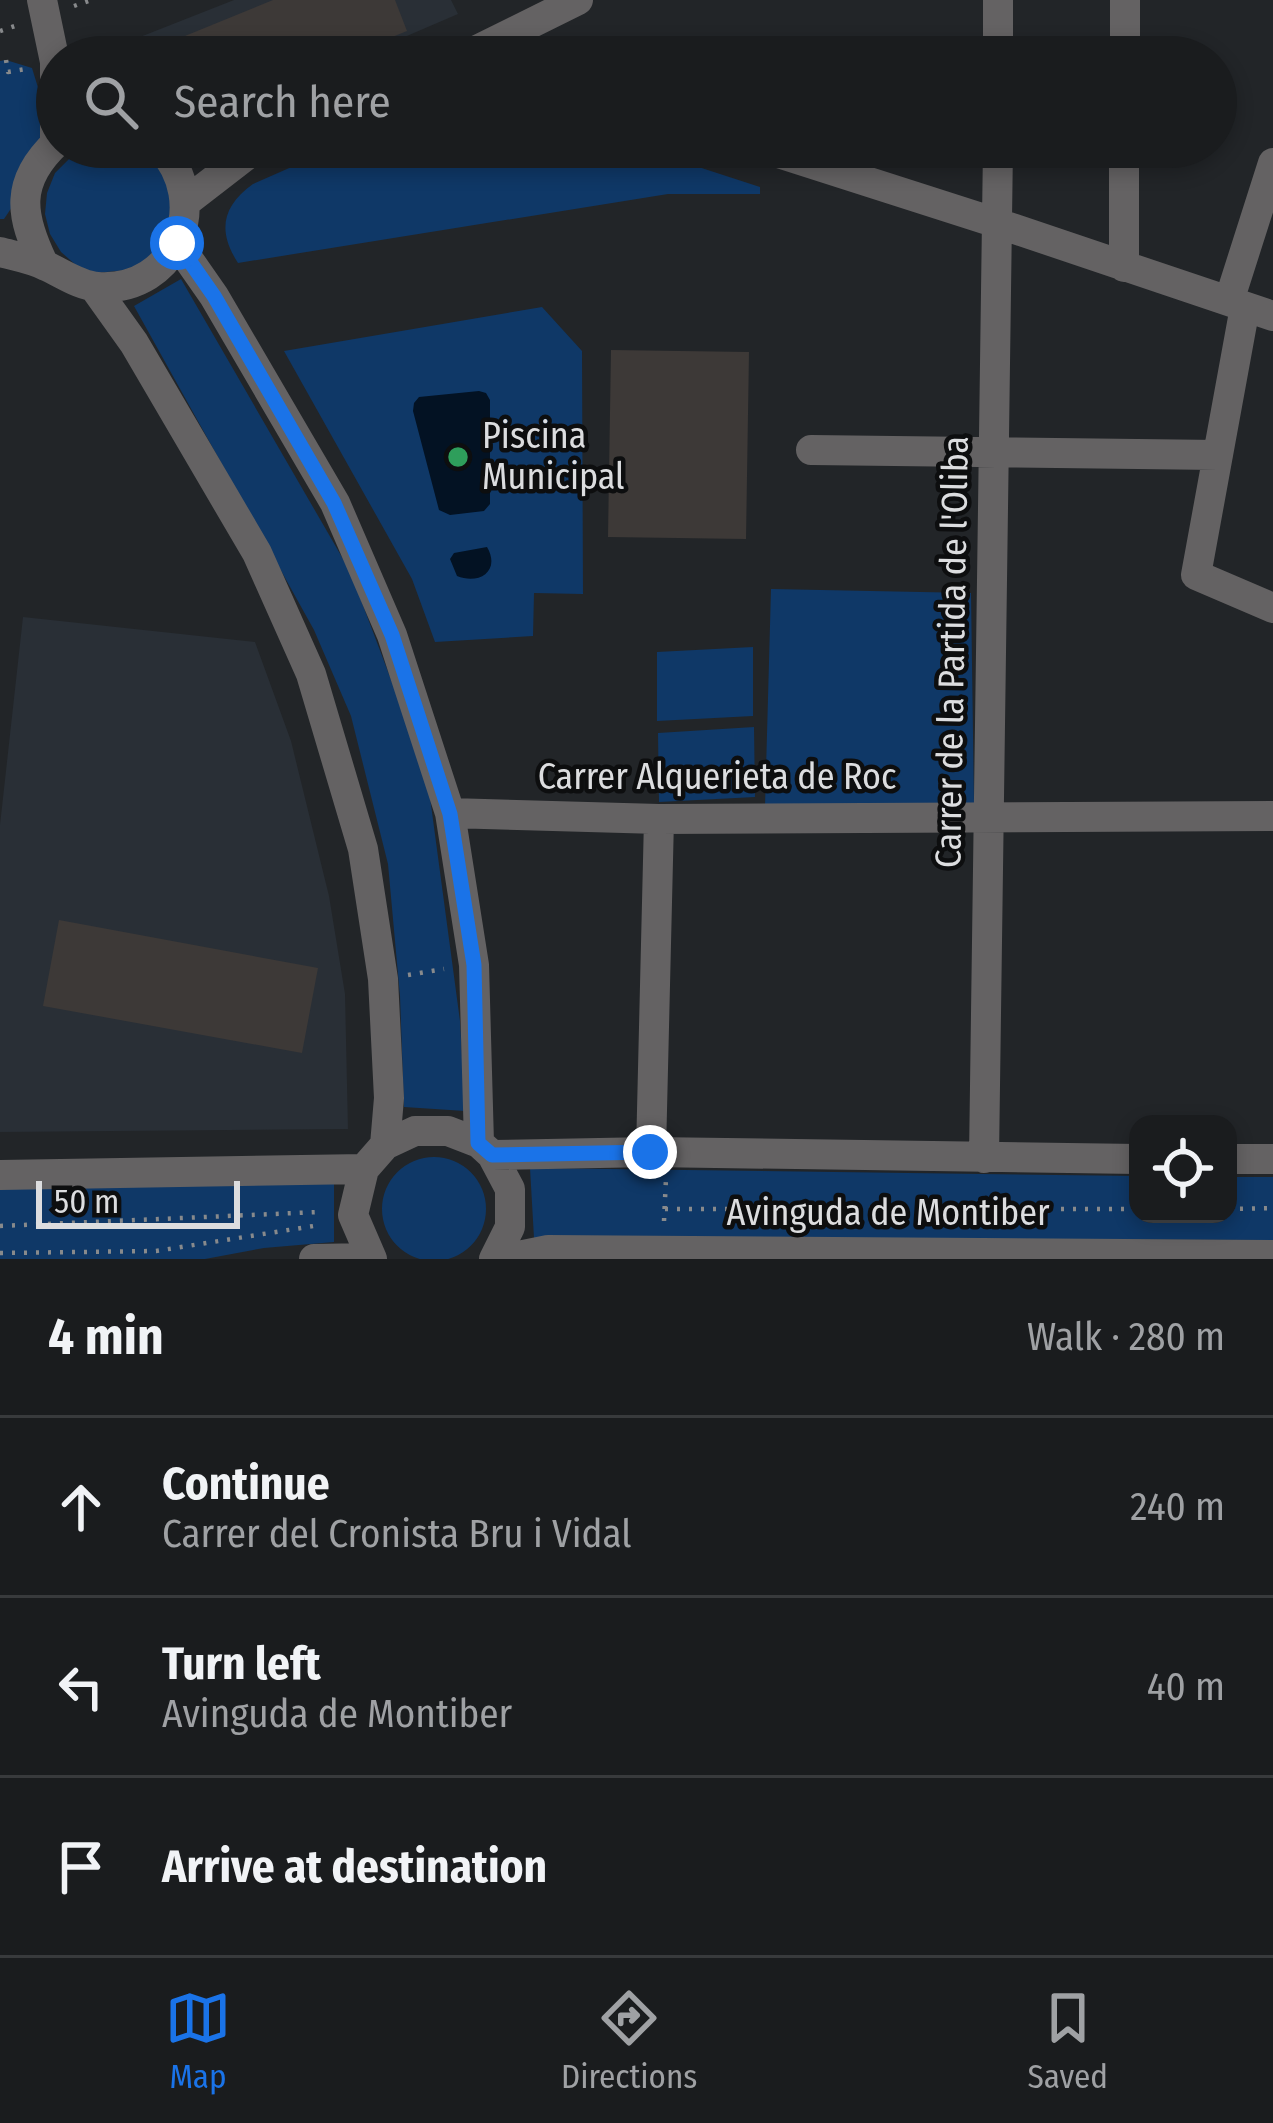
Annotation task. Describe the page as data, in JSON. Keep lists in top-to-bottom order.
{
  "streets": {
    "street": ["Carrer de la Partida de l'Oliba", "Carrer Alquerieta de Roc", "Avinguda de Montiber"]
  },
  "crossings": [
    ["Carrer de la Partida de l'Oliba", "Carrer Alquerieta de Roc"],
    ["Carrer de la Partida de l'Oliba", "Avinguda de Montiber"]
  ],
  "places": ["Piscina Municipal"],
  "scale_bar": "50 m",
  "page": {
    "search": "Search here",
    "scale": "50 m",
    "heading": ["4 min", "Walk · 280 m"],
    "list": [
      ["Continue", "Carrer del Cronista Bru i Vidal", "240 m"],
      ["Turn left", "Avinguda de Montiber", "40 m"],
      "Arrive at destination"
    ],
    "nav": ["Map", "Directions", "Saved"]
  }
}
